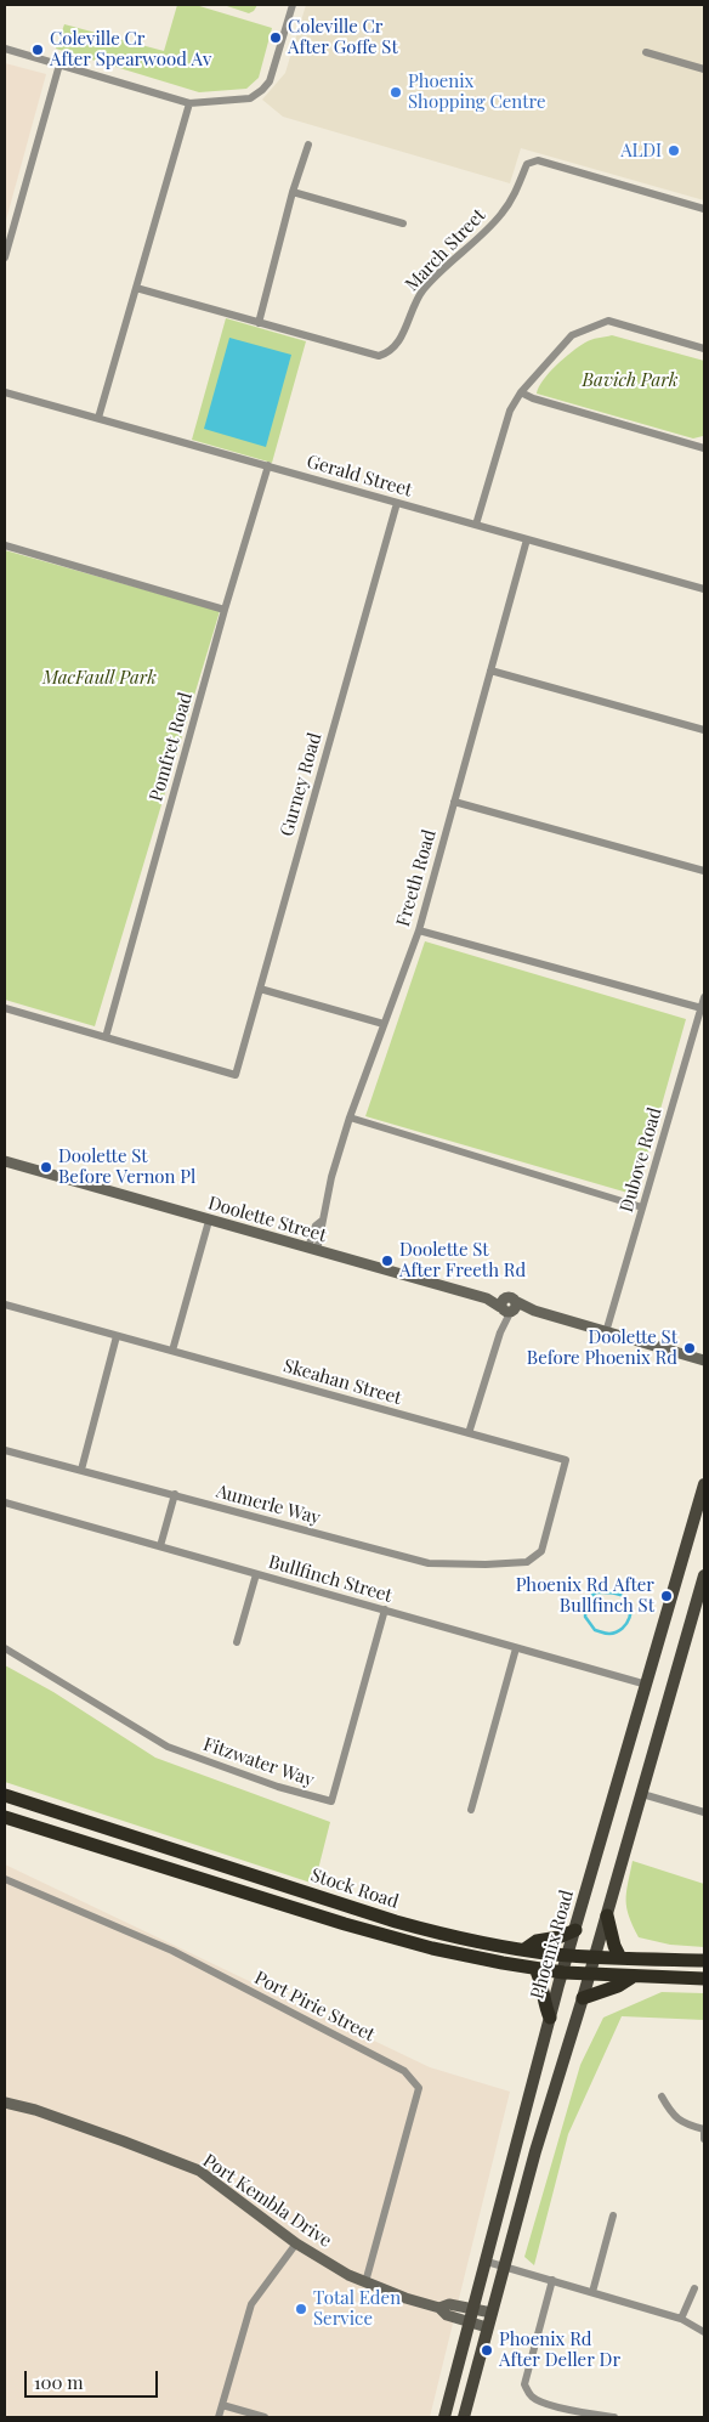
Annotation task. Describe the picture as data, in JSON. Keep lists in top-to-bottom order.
{
  "streets": {
    "highway": ["Stock Road"],
    "main road": ["Phoenix Road"],
    "street": [
      "March Street",
      "Gerald Street",
      "Pomfret Road",
      "Gurney Road",
      "Freeth Road",
      "Dubove Road",
      "Doolette Street",
      "Skeahan Street",
      "Aumerle Way",
      "Bullfinch Street",
      "Fitzwater Way",
      "Port Pirie Street",
      "Port Kembla Drive"
    ]
  },
  "crossings": [
    ["Gerald Street", "Pomfret Road"],
    ["Gerald Street", "Gurney Road"],
    ["Gerald Street", "Freeth Road"],
    ["Pomfret Road", "Gurney Road"],
    ["Freeth Road", "Doolette Street"],
    ["Dubove Road", "Doolette Street"],
    ["Skeahan Street", "Aumerle Way"],
    ["Bullfinch Street", "Fitzwater Way"],
    ["Bullfinch Street", "Phoenix Road"],
    ["Stock Road", "Phoenix Road"],
    ["Phoenix Road", "Port Kembla Drive"],
    ["Port Pirie Street", "Port Kembla Drive"]
  ],
  "parks": ["Bavich Park", "MacFaull Park"],
  "places": [
    "Coleville Cr After Goffe St",
    "Coleville Cr After Spearwood Av",
    "Phoenix Shopping Centre",
    "ALDI",
    "Doolette St Before Vernon Pl",
    "Doolette St After Freeth Rd",
    "Doolette St Before Phoenix Rd",
    "Phoenix Rd After Bullfinch St",
    "Total Eden Service",
    "Phoenix Rd After Deller Dr"
  ],
  "scale_bar": "100 m"
}
